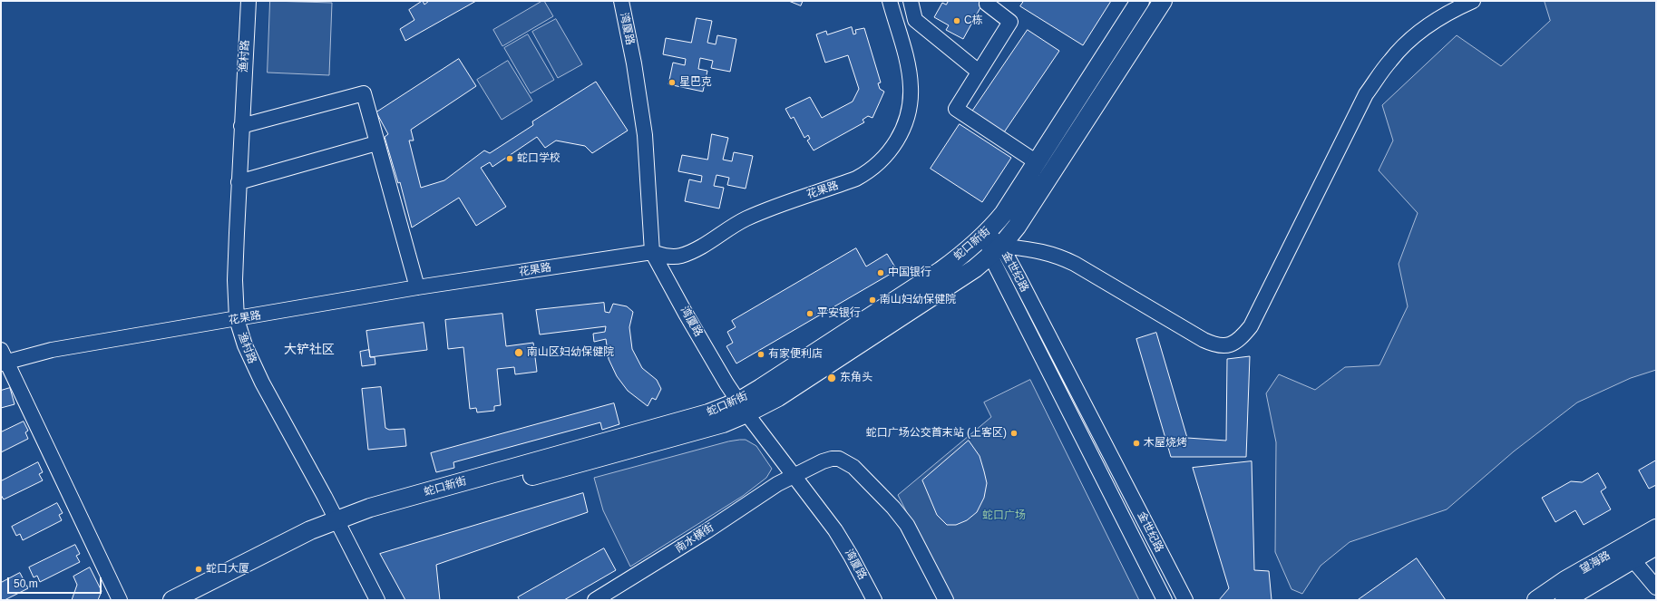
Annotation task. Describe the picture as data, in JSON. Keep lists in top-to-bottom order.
{
  "streets": {
    "main road": ["蛇口新街", "望海路"],
    "street": [
      "湾厦路",
      "渔村路",
      "花果路",
      "金世纪路",
      "南水横街"
    ]
  },
  "crossings": [
    ["湾厦路", "花果路"],
    ["湾厦路", "蛇口新街"],
    ["湾厦路", "南水横街"],
    ["渔村路", "花果路"],
    ["渔村路", "蛇口新街"],
    ["蛇口新街", "金世纪路"]
  ],
  "districts": ["大铲社区"],
  "parks": ["蛇口广场"],
  "places": [
    "C栋",
    "星巴克",
    "蛇口学校",
    "中国银行",
    "南山妇幼保健院",
    "平安银行",
    "南山区妇幼保健院",
    "有家便利店",
    "东角头",
    "蛇口广场公交首末站 (上客区)",
    "木屋烧烤",
    "蛇口大厦"
  ],
  "scale_bar": "50 m"
}
